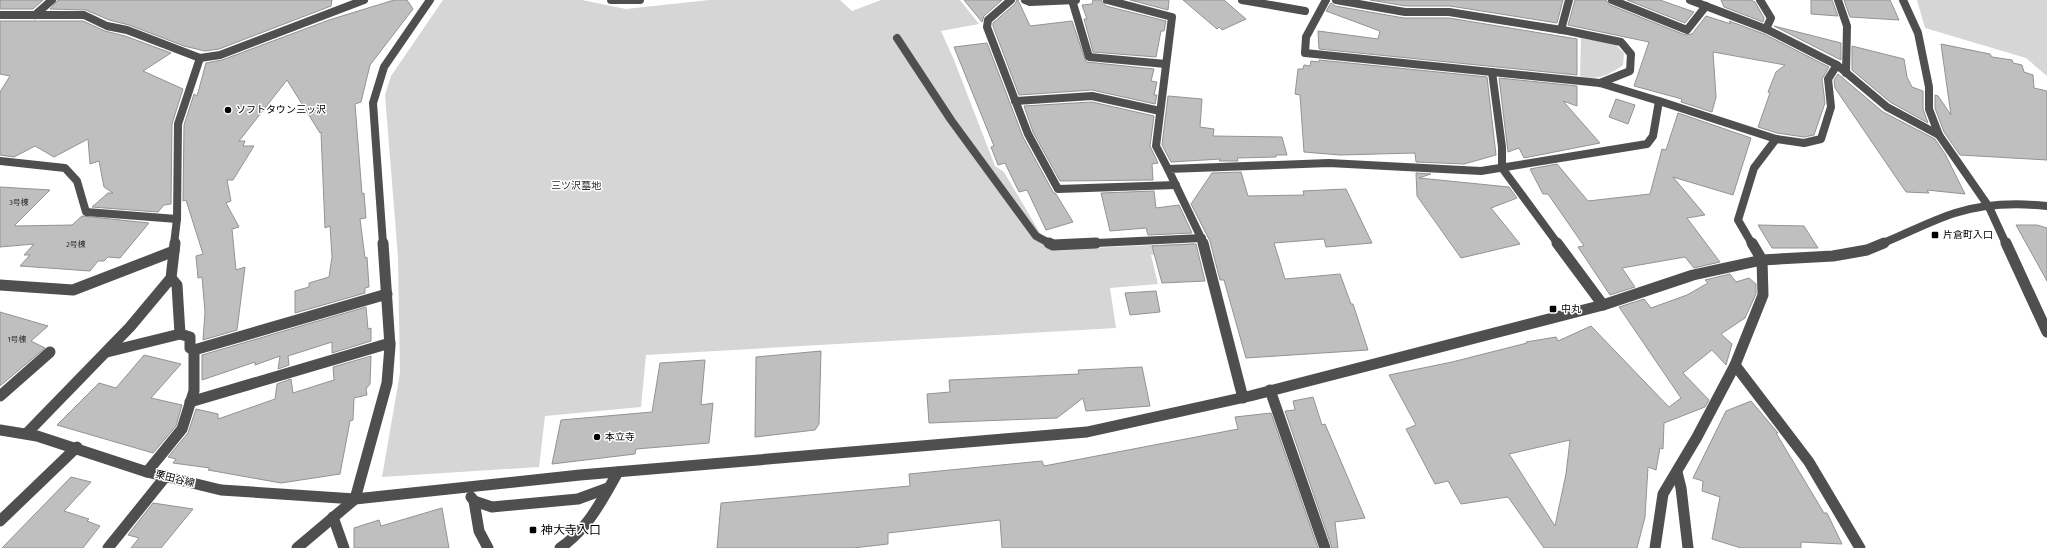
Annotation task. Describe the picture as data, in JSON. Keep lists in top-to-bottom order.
{
  "streets": {
    "street": ["栗田谷線"]
  },
  "parks": ["三ツ沢墓地"],
  "places": {
    "other": ["ソフトタウン三ッ沢", "本立寺"],
    "transit": ["片倉町入口", "中丸", "神大寺入口"]
  },
  "house_numbers": ["3号棟", "2号棟", "1号棟"]
}
